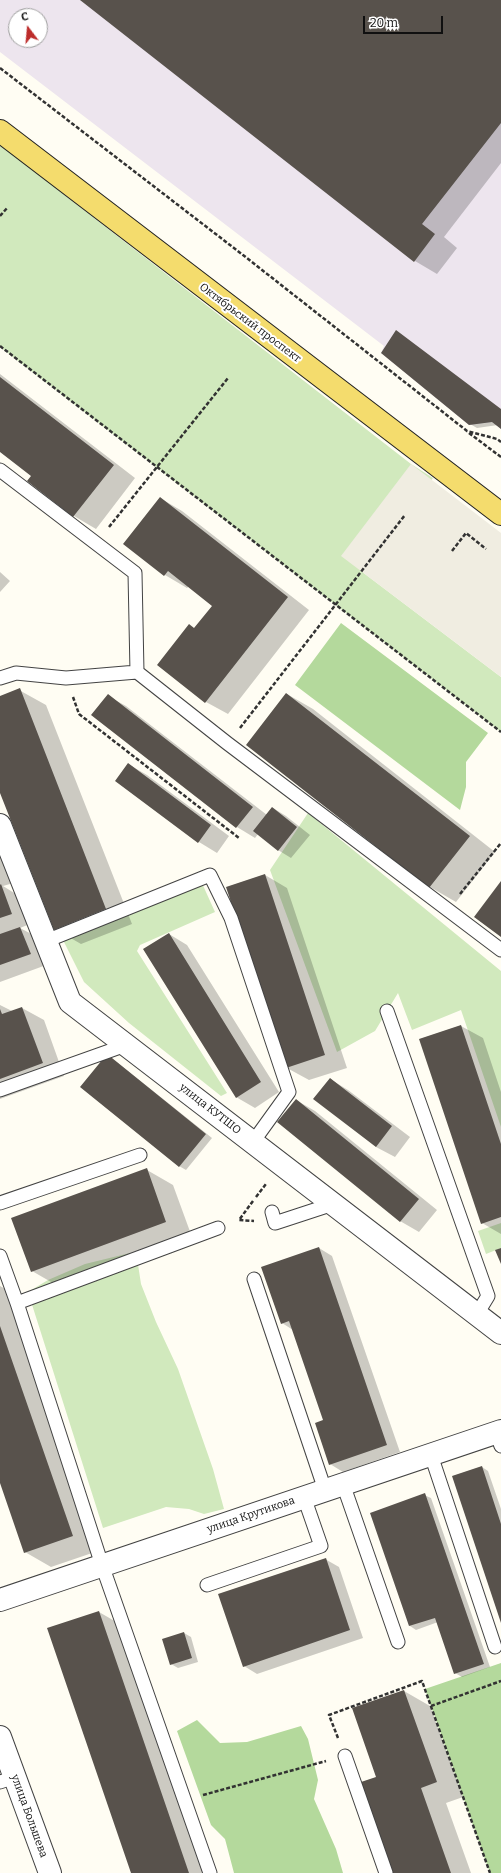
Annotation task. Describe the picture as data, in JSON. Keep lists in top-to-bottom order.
{
  "streets": {
    "main road": ["Октябрьский проспект"],
    "street": ["улица КУТШО", "улица Крутикова", "улица Большева"]
  },
  "scale_bar": "20 m",
  "north": "top"
}
